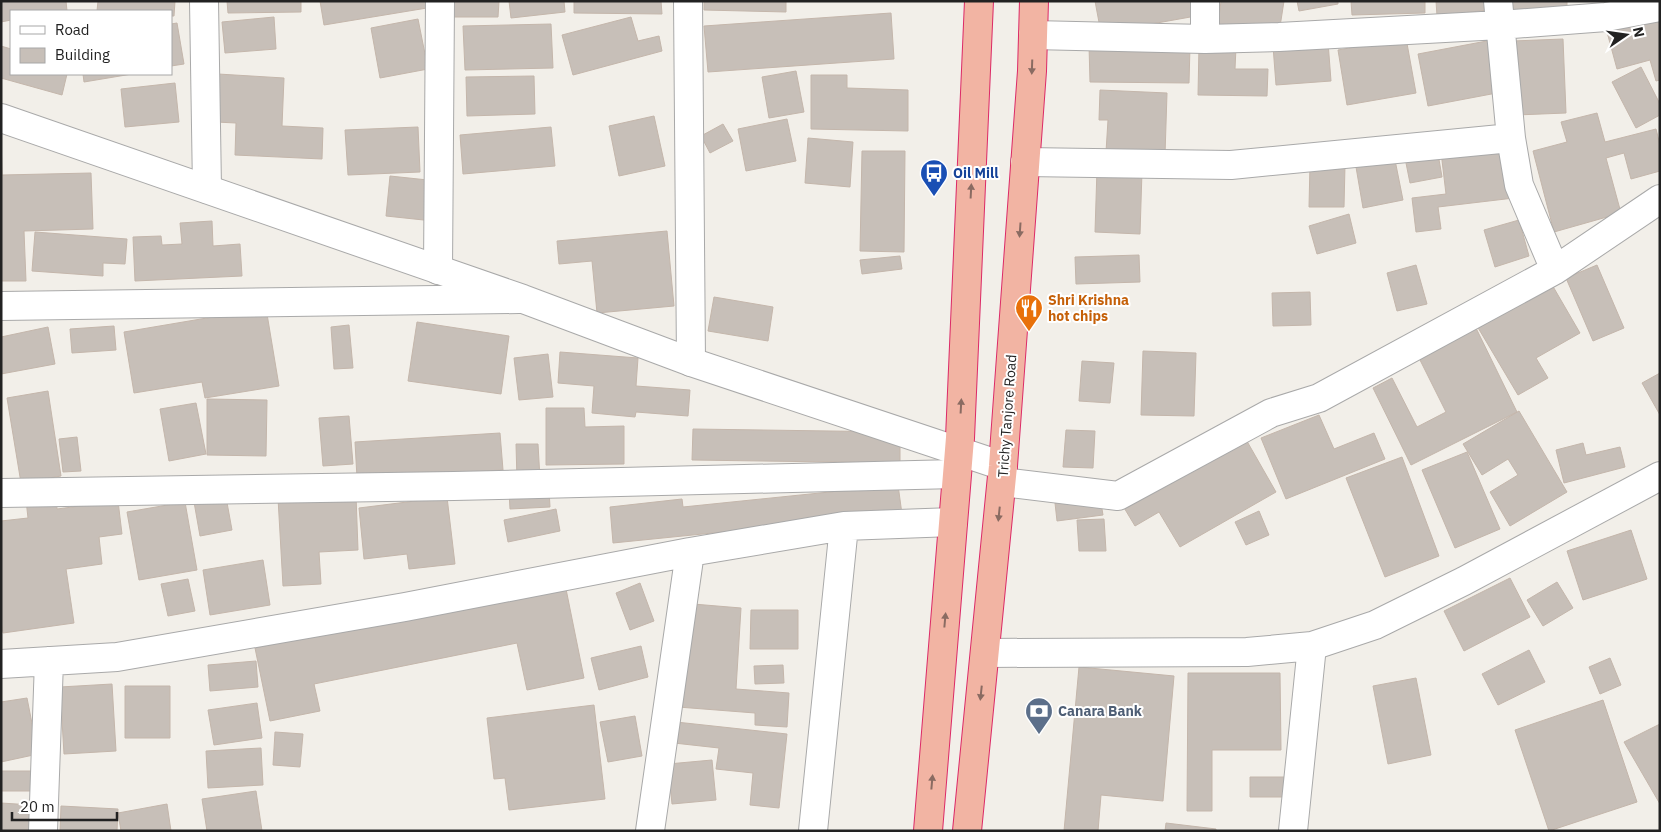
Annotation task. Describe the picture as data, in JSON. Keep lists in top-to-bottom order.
{
  "streets": {
    "highway": ["Trichy Tanjore Road"]
  },
  "places": {
    "bus stop": ["Oil Mill"],
    "restaurant": ["Shri Krishna hot chips"],
    "bank": ["Canara Bank"]
  },
  "legend": ["Road", "Building"],
  "scale_bar": "20 m",
  "north": "right"
}
